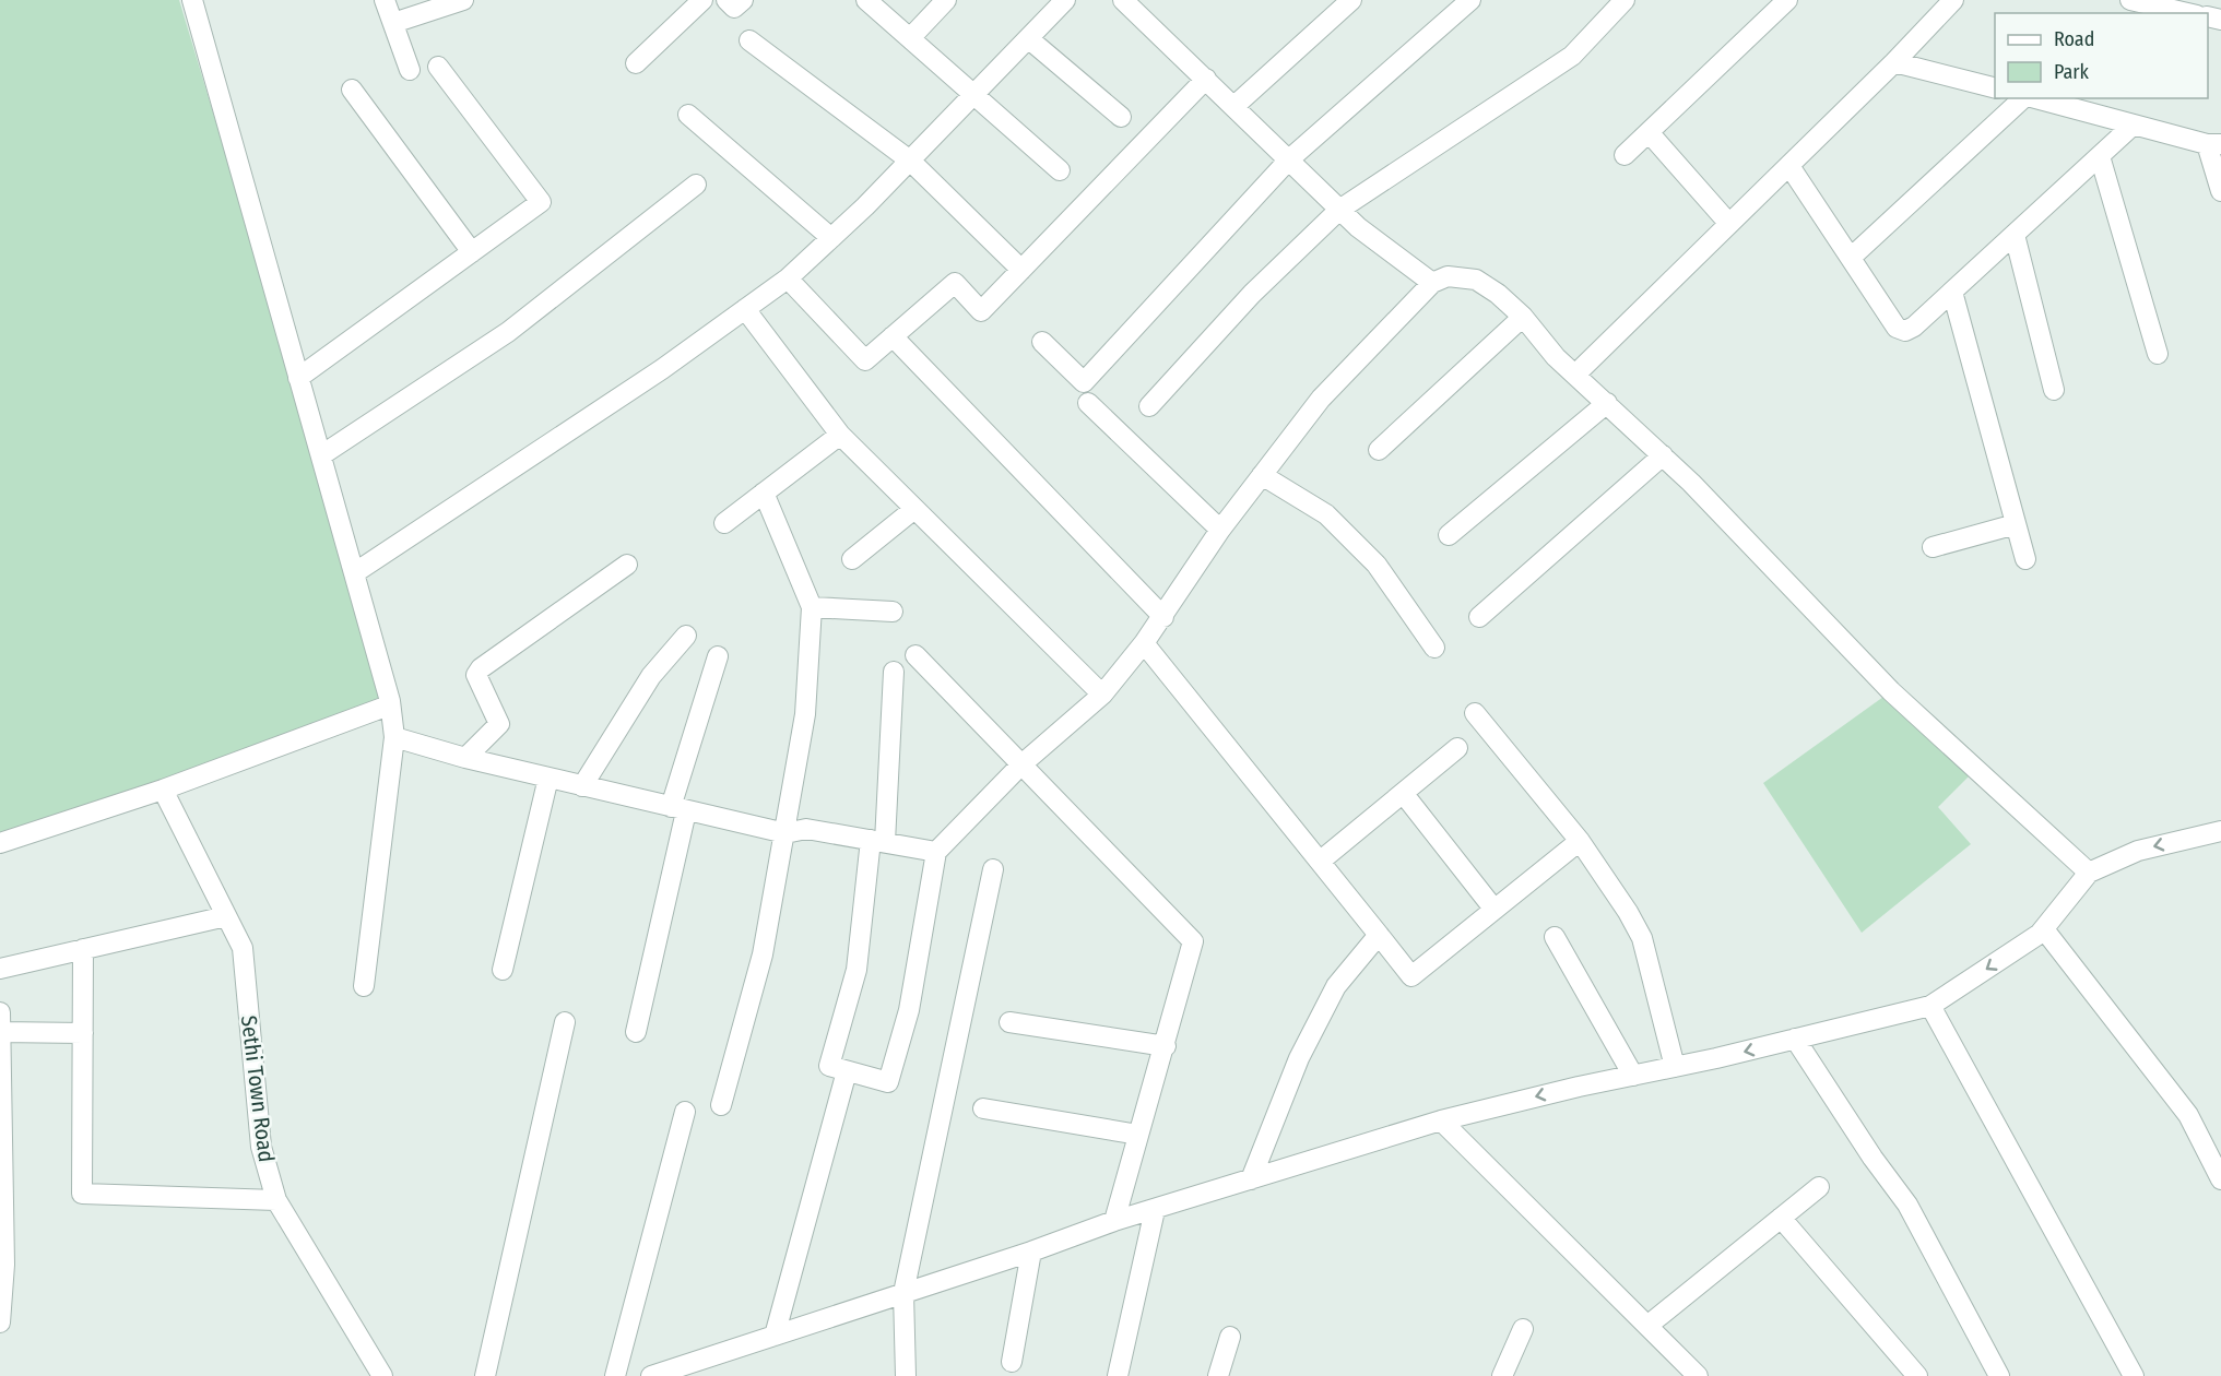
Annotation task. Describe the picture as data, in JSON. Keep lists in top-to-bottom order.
{
  "streets": {
    "street": ["Sethi Town Road"]
  },
  "legend": ["Road", "Park"]
}
